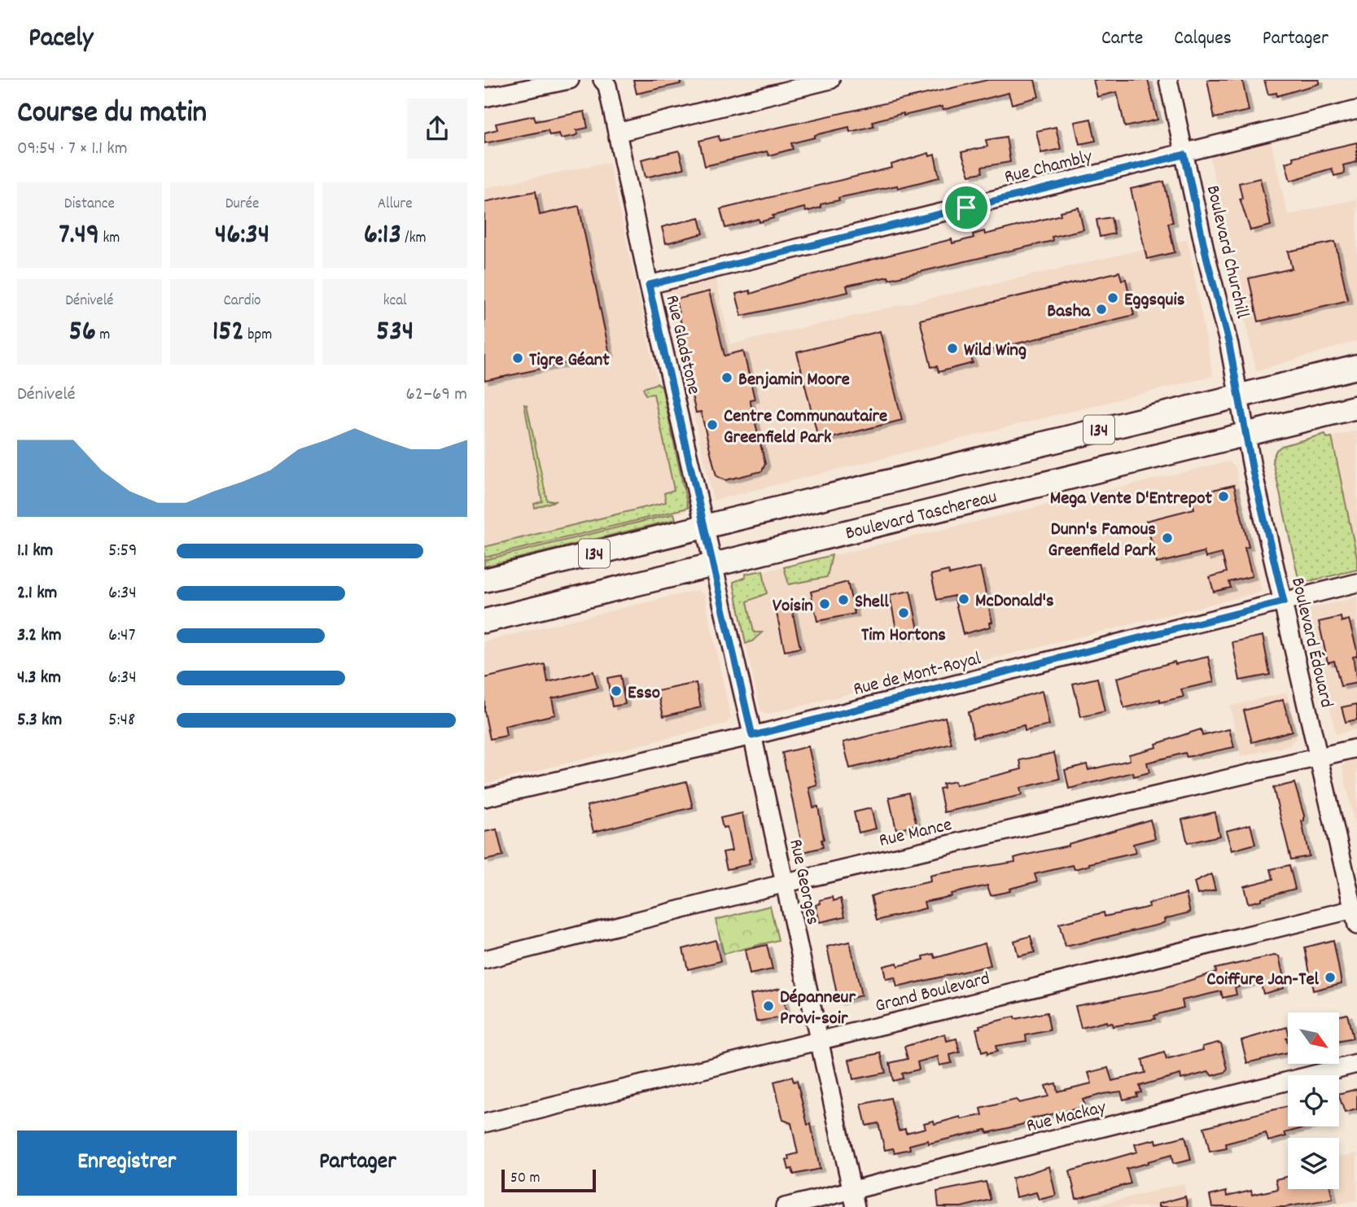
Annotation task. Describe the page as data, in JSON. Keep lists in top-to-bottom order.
{
  "streets": {
    "main road": ["134", "Boulevard Taschereau"],
    "street": [
      "Rue Chambly",
      "Boulevard Churchill",
      "Rue Gladstone",
      "Boulevard Édouard",
      "Rue de Mont-Royal",
      "Rue Mance",
      "Rue Georges",
      "Grand Boulevard",
      "Rue Mackay"
    ]
  },
  "crossings": [
    ["Rue Chambly", "Boulevard Churchill"],
    ["Rue Chambly", "Rue Gladstone"],
    ["Boulevard Churchill", "Boulevard Taschereau"],
    ["Boulevard Churchill", "Boulevard Édouard"],
    ["Rue Gladstone", "Boulevard Taschereau"],
    ["Rue Gladstone", "Rue Georges"],
    ["Boulevard Taschereau", "Boulevard Édouard"],
    ["Boulevard Taschereau", "Rue Georges"],
    ["Boulevard Édouard", "Rue de Mont-Royal"],
    ["Boulevard Édouard", "Rue Mance"],
    ["Boulevard Édouard", "Grand Boulevard"],
    ["Rue de Mont-Royal", "Rue Georges"],
    ["Rue Mance", "Rue Georges"],
    ["Rue Georges", "Grand Boulevard"],
    ["Rue Georges", "Rue Mackay"]
  ],
  "places": [
    "Eggsquis",
    "Basha",
    "Wild Wing",
    "Tigre Géant",
    "Benjamin Moore",
    "Centre Communautaire Greenfield Park",
    "Mega Vente D'Entrepot",
    "Dunn's Famous Greenfield Park",
    "McDonald's",
    "Shell",
    "Voisin",
    "Tim Hortons",
    "Esso",
    "Coiffure Jan-Tel",
    "Dépanneur Provi-soir"
  ],
  "scale_bar": "50 m",
  "north": "bottom right",
  "page": {
    "header": "Pacely",
    "nav": ["Carte", "Calques", "Partager"],
    "heading": ["Course du matin", "09:54 · 7 × 1.1 km"],
    "stats": [
      ["Distance", "7.49 km"],
      ["Durée", "46:34"],
      ["Allure", "6:13 /km"],
      ["Dénivelé", "56 m"],
      ["Cardio", "152 bpm"],
      ["kcal", "534"]
    ],
    "chart": ["Dénivelé", "62–69 m"],
    "list": [
      {
        "name": "1.1 km",
        "note": "5:59"
      },
      {
        "name": "2.1 km",
        "note": "6:34"
      },
      {
        "name": "3.2 km",
        "note": "6:47"
      },
      {
        "name": "4.3 km",
        "note": "6:34"
      },
      {
        "name": "5.3 km",
        "note": "5:48"
      }
    ],
    "buttons": ["Enregistrer", "Partager"],
    "scale": "50 m"
  }
}
